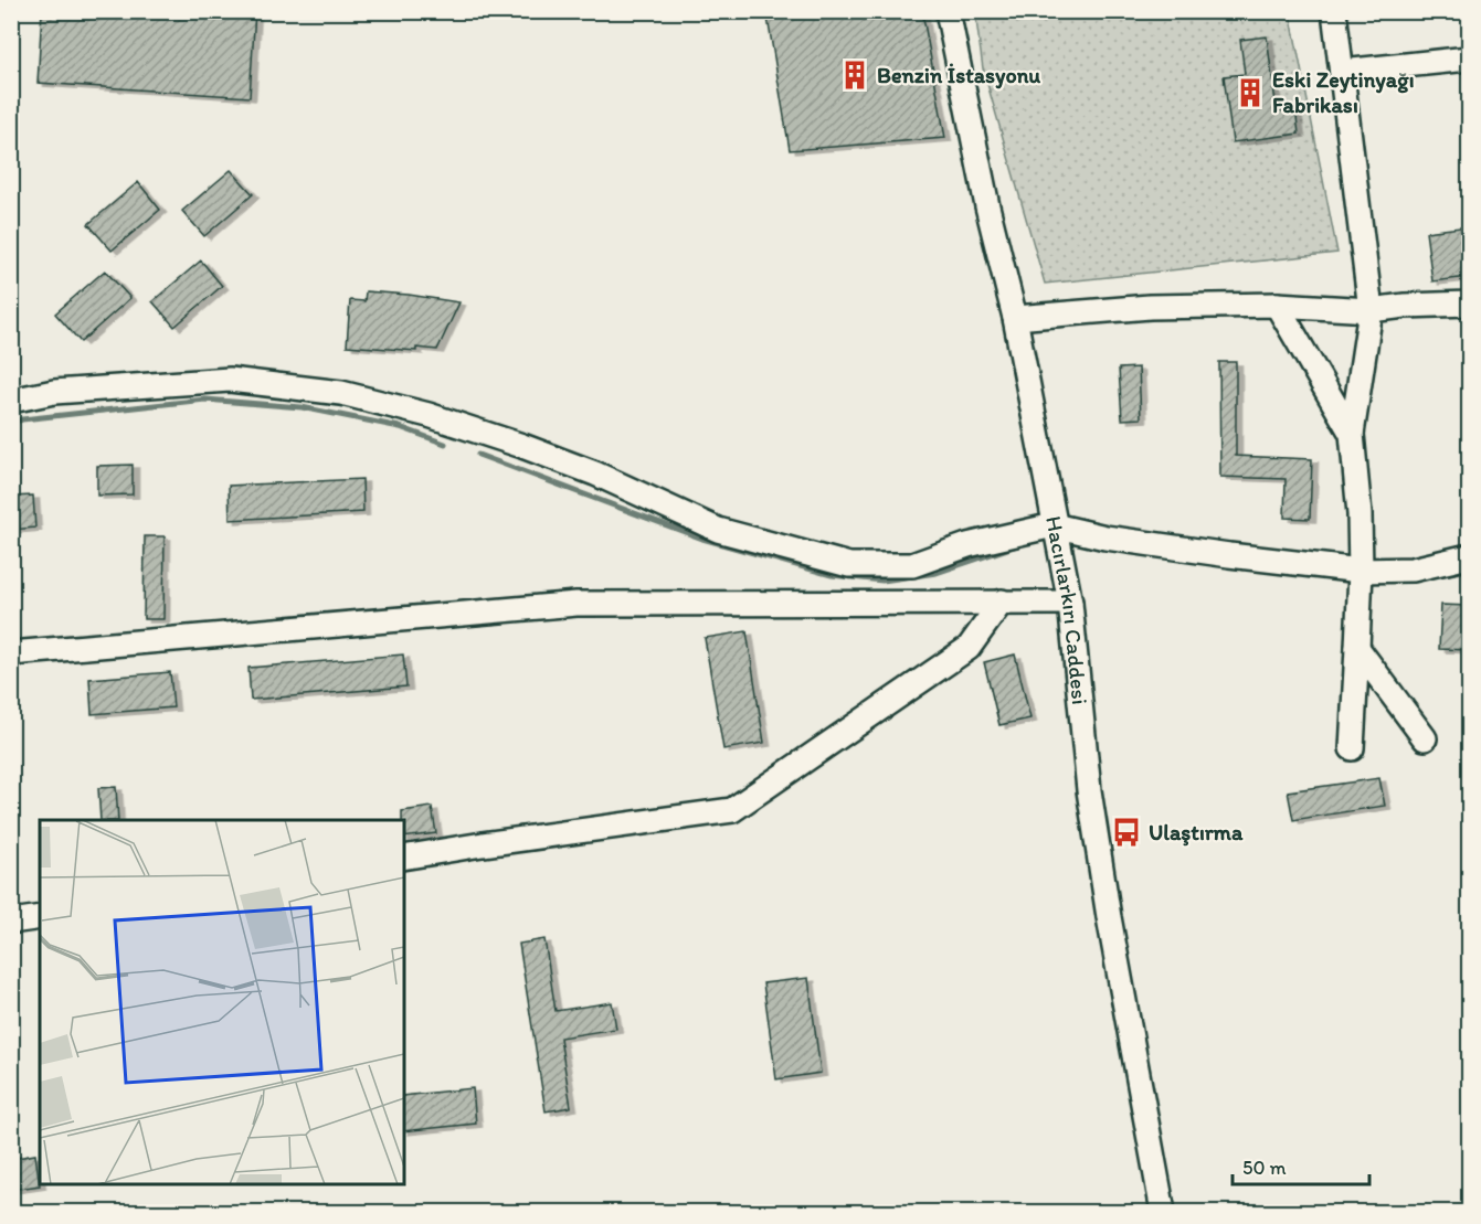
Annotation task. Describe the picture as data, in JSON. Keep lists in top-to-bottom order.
{
  "streets": {
    "street": ["Hacırlarkırı Caddesi"]
  },
  "places": {
    "building": ["Benzin İstasyonu", "Eski Zeytinyağı Fabrikası"],
    "bus stop": ["Ulaştırma"]
  },
  "scale_bar": "50 m"
}
